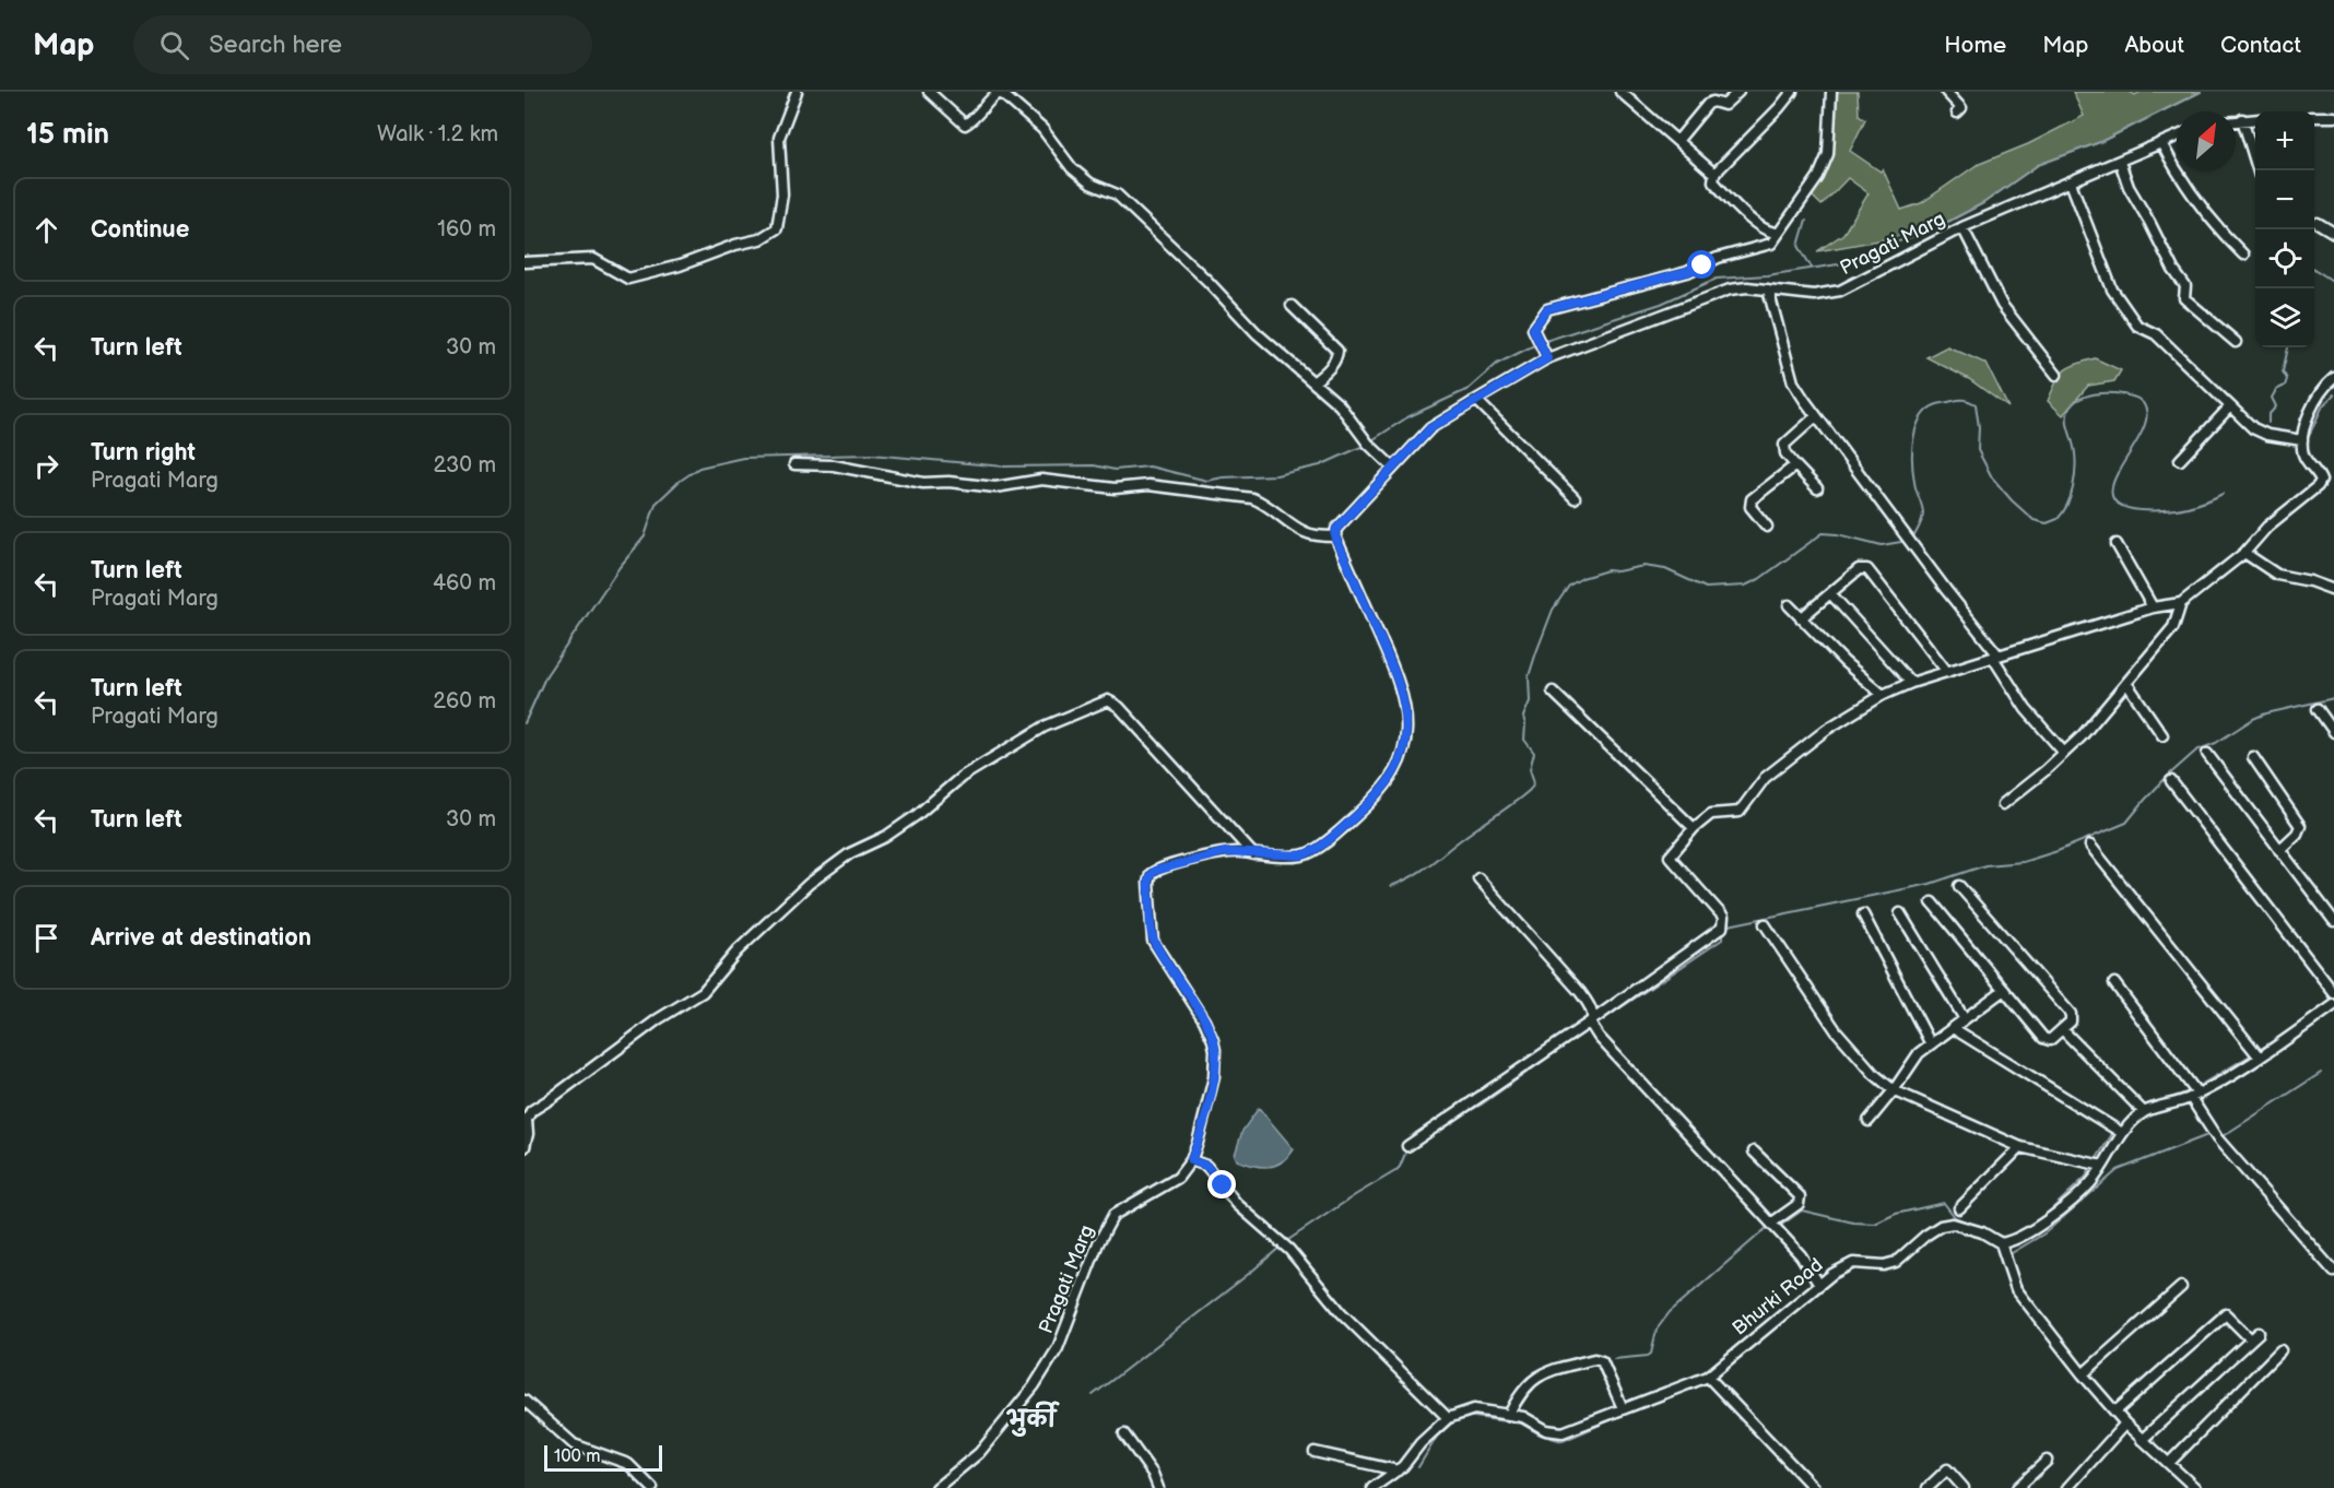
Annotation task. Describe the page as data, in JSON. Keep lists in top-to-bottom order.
{
  "streets": {
    "street": ["Pragati Marg", "Bhurki Road"]
  },
  "districts": ["भुर्की"],
  "scale_bar": "100 m",
  "north": "top right",
  "page": {
    "header": "Map",
    "search": "Search here",
    "nav": [
      "Home",
      "Map",
      "About",
      "Contact"
    ],
    "heading": ["15 min", "Walk · 1.2 km"],
    "map_buttons": ["+", "−"],
    "list": [
      ["Continue", "160 m"],
      ["Turn left", "30 m"],
      ["Turn right", "Pragati Marg", "230 m"],
      ["Turn left", "Pragati Marg", "460 m"],
      ["Turn left", "Pragati Marg", "260 m"],
      ["Turn left", "30 m"],
      "Arrive at destination"
    ],
    "scale": "100 m"
  }
}
